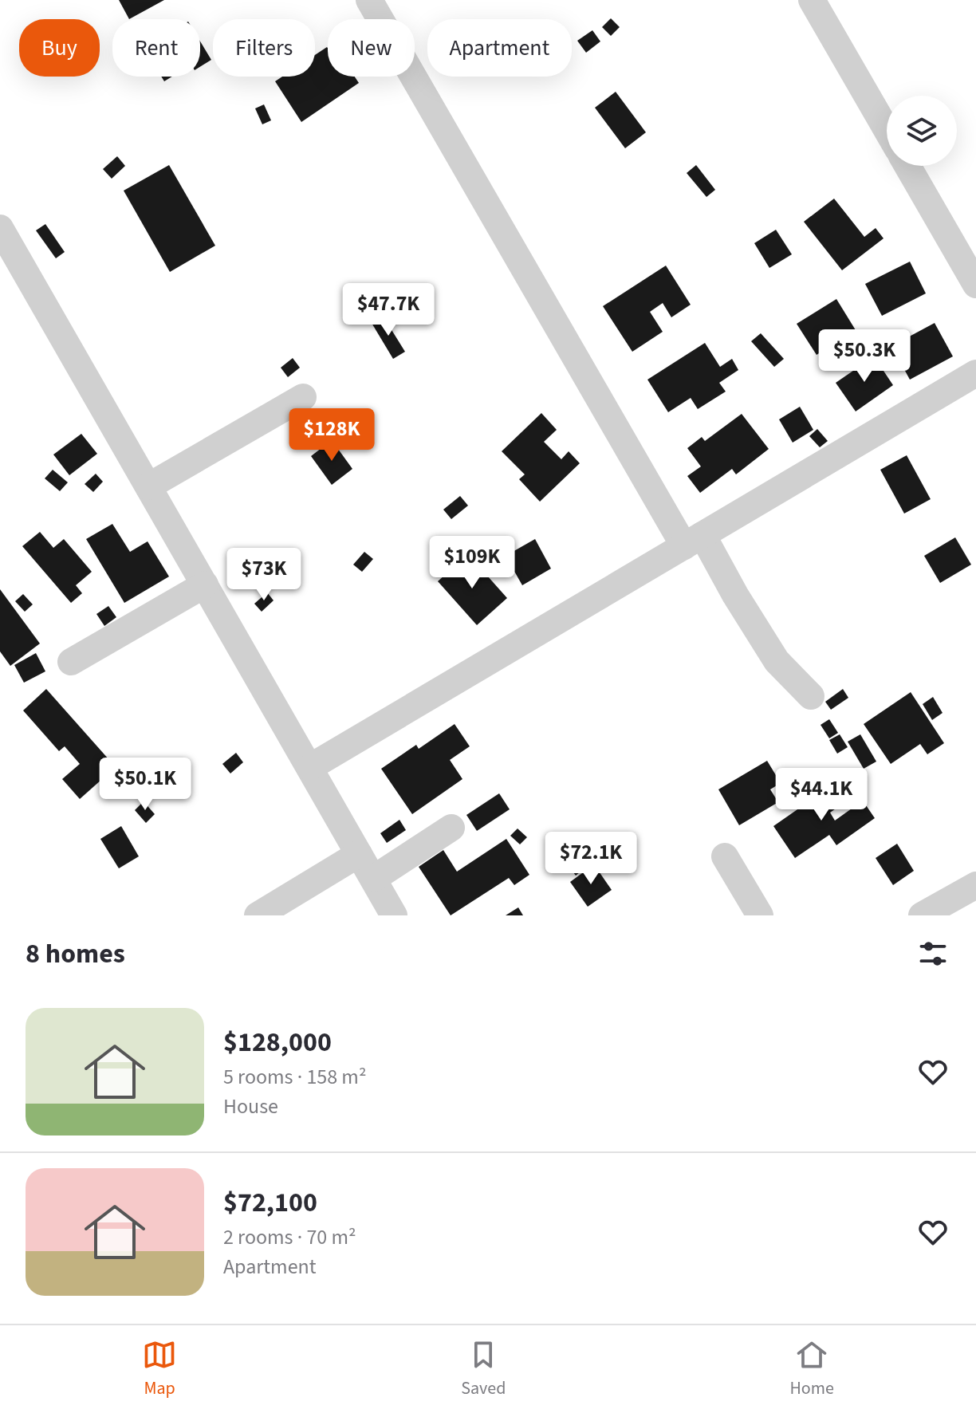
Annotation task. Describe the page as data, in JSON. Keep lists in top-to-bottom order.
{
  "page": {
    "chip": [
      "Buy",
      "Rent",
      "Filters",
      "New",
      "Apartment"
    ],
    "price": [
      "$47.7K",
      "$50.3K",
      "$128K",
      "$109K",
      "$73K",
      "$50.1K",
      "$44.1K",
      "$72.1K"
    ],
    "heading": "8 homes",
    "list": [
      {
        "name": "$128,000",
        "note": "5 rooms · 158 m² · House"
      },
      {
        "name": "$72,100",
        "note": "2 rooms · 70 m² · Apartment"
      }
    ],
    "tabs": ["Map", "Saved", "Home"]
  }
}
